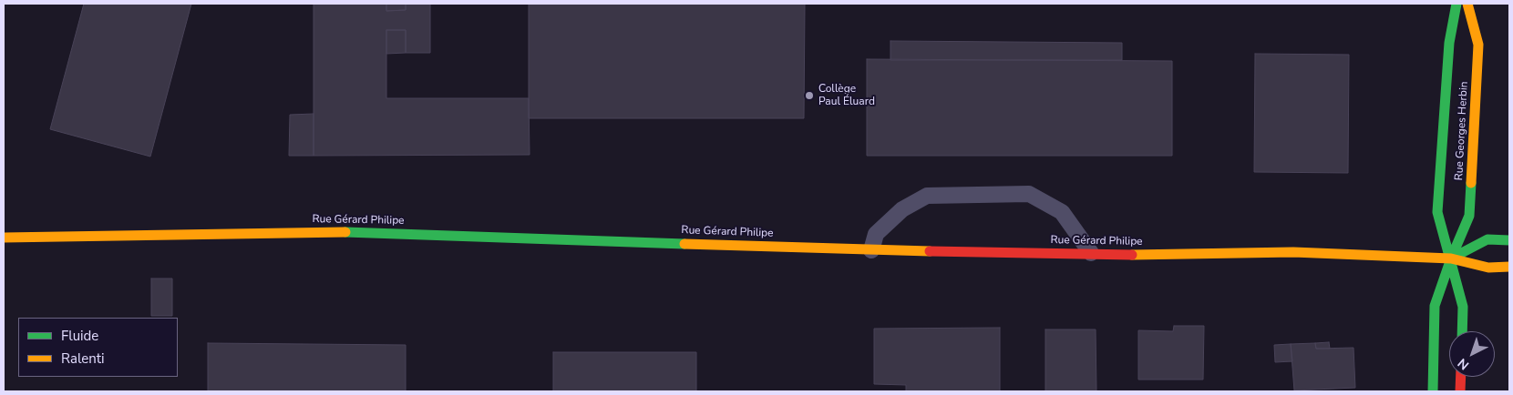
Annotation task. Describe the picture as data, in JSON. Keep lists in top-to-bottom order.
{
  "streets": {
    "street": ["Rue Georges Herbin", "Rue Gérard Philipe"]
  },
  "crossings": [
    ["Rue Georges Herbin", "Rue Gérard Philipe"]
  ],
  "places": ["Collège Paul Éluard"],
  "legend": ["Fluide", "Ralenti"],
  "north": "bottom left"
}
